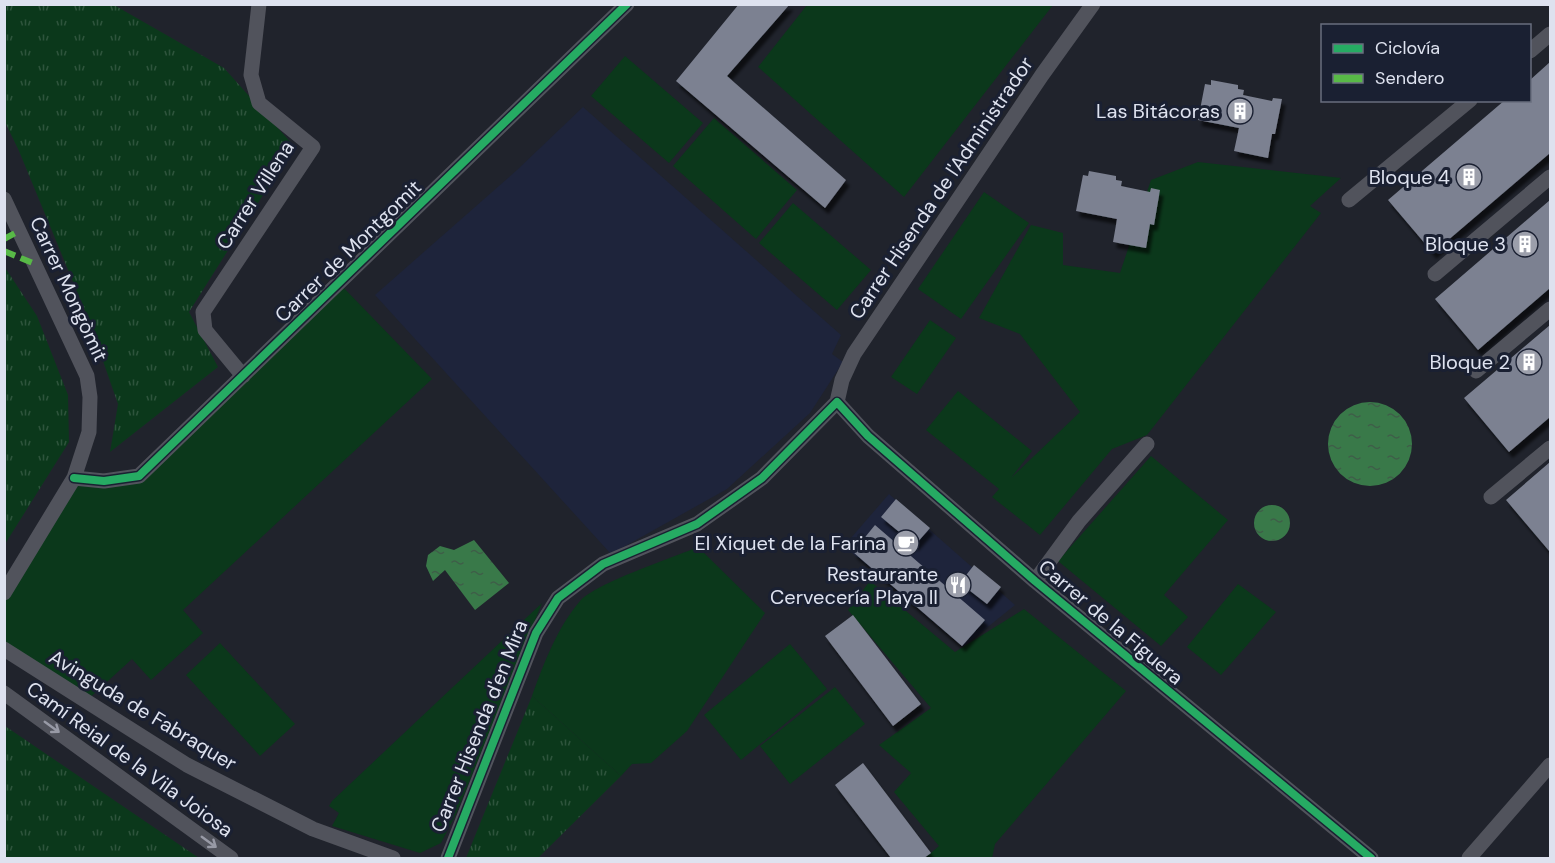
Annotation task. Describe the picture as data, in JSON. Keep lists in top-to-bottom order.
{
  "streets": {
    "street": [
      "Carrer Hisenda de l'Administrador",
      "Carrer Villena",
      "Carrer de Montgomit",
      "Carrer Mongòmit",
      "Carrer de la Figuera",
      "Avinguda de Fabraquer",
      "Carrer Hisenda d'en Mira",
      "Camí Reial de la Vila Joiosa"
    ]
  },
  "crossings": [
    ["Carrer Hisenda de l'Administrador", "Carrer de la Figuera"],
    ["Carrer Hisenda de l'Administrador", "Carrer Hisenda d'en Mira"],
    ["Carrer Villena", "Carrer de Montgomit"],
    ["Carrer de Montgomit", "Carrer Mongòmit"],
    ["Carrer de la Figuera", "Carrer Hisenda d'en Mira"]
  ],
  "one_way": ["Camí Reial de la Vila Joiosa"],
  "places": {
    "building": [
      "Las Bitácoras",
      "Bloque 4",
      "Bloque 3",
      "Bloque 2"
    ],
    "cafe": ["El Xiquet de la Farina"],
    "restaurant": ["Restaurante Cervecería Playa II"]
  },
  "legend": ["Ciclovía", "Sendero"]
}
